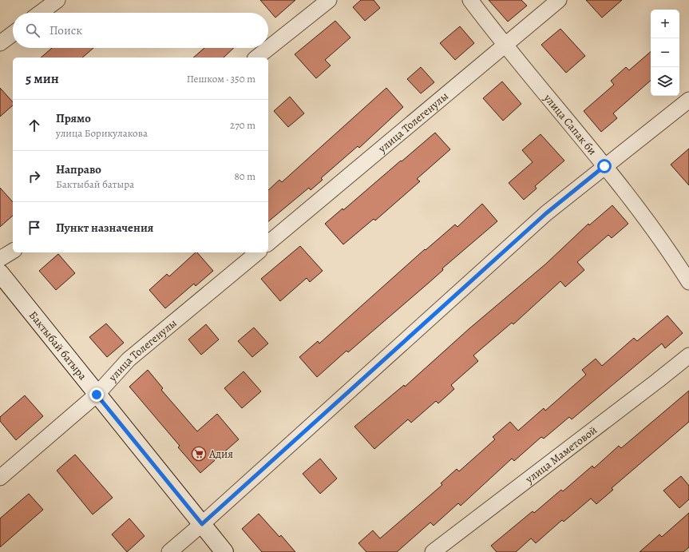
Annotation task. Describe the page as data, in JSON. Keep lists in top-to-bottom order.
{
  "streets": {
    "street": [
      "улица Толегенулы",
      "улица Сапак би",
      "Бактыбай батыра",
      "улица Маметовой"
    ]
  },
  "crossings": [
    ["улица Толегенулы", "улица Сапак би"],
    ["улица Толегенулы", "Бактыбай батыра"]
  ],
  "places": {
    "supermarket": ["Адия"]
  },
  "page": {
    "map_buttons": ["+", "−"],
    "search": "Поиск",
    "heading": ["5 мин", "Пешком · 350 m"],
    "list": [
      ["Прямо", "улица Борикулакова", "270 m"],
      ["Направо", "Бактыбай батыра", "80 m"],
      "Пункт назначения"
    ]
  }
}
